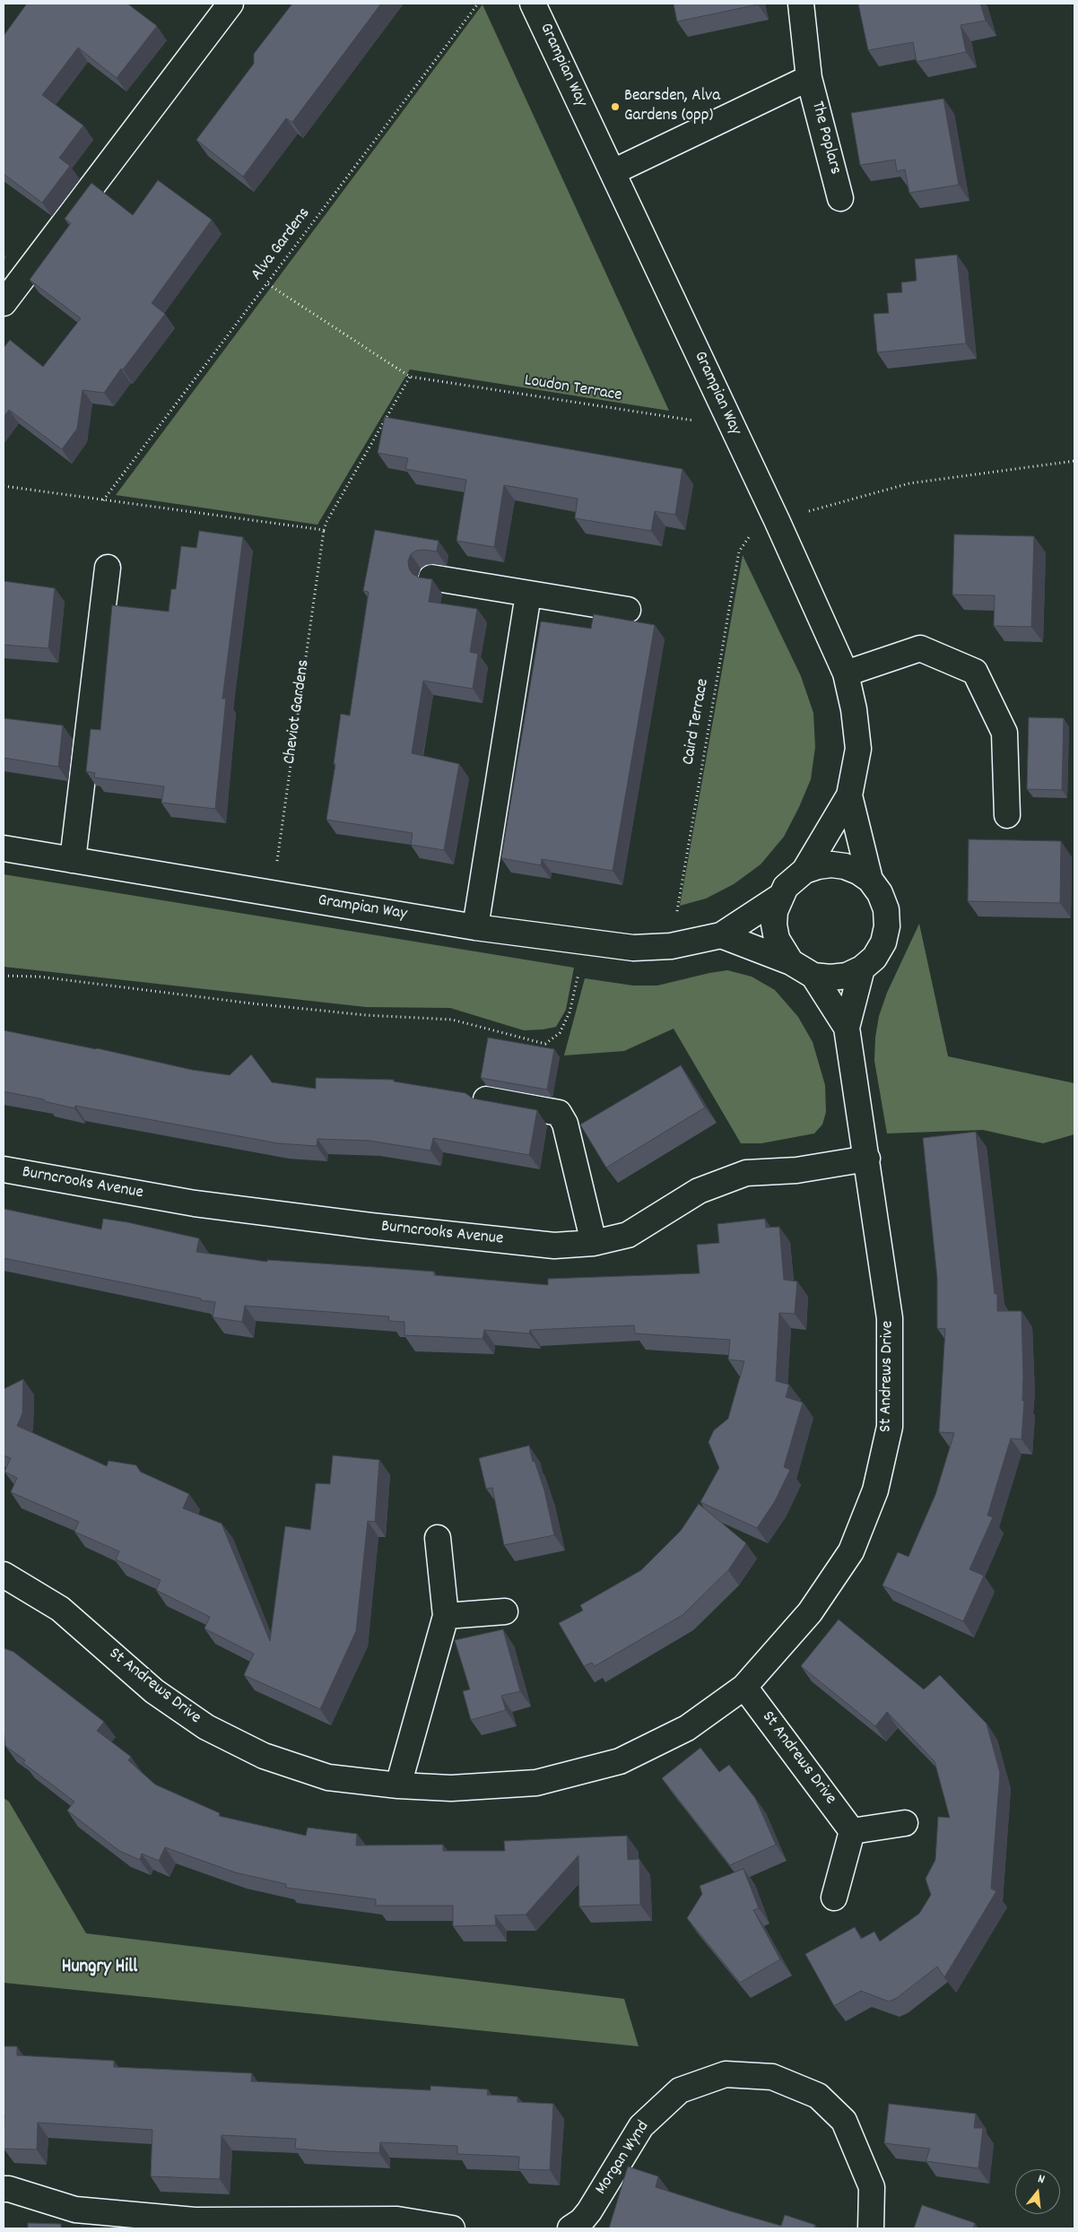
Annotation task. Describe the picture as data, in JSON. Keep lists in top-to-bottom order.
{
  "streets": {
    "street": [
      "Grampian Way",
      "The Poplars",
      "Burncrooks Avenue",
      "St Andrews Drive",
      "Morgan Wynd"
    ],
    "path": [
      "Alva Gardens",
      "Loudon Terrace",
      "Cheviot Gardens",
      "Caird Terrace"
    ]
  },
  "crossings": [
    ["Grampian Way", "The Poplars"],
    ["Grampian Way", "Loudon Terrace"],
    ["Grampian Way", "Cheviot Gardens"],
    ["Grampian Way", "Caird Terrace"],
    ["Grampian Way", "St Andrews Drive"],
    ["Loudon Terrace", "Cheviot Gardens"],
    ["Burncrooks Avenue", "St Andrews Drive"]
  ],
  "districts": ["Hungry Hill"],
  "places": ["Bearsden, Alva Gardens (opp)"],
  "north": "top"
}
